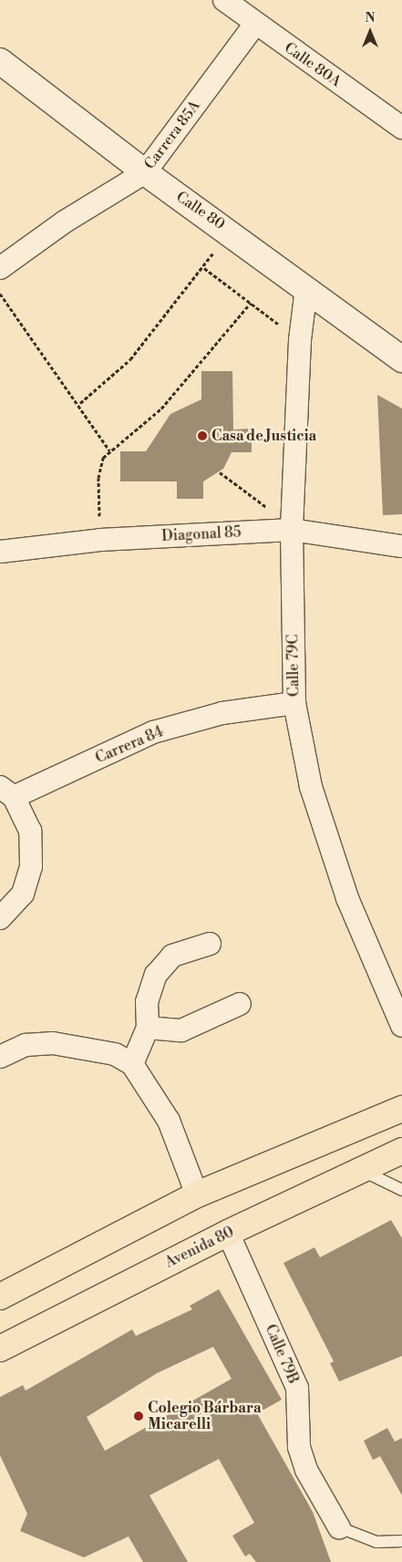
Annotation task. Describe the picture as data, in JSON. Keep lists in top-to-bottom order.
{
  "streets": {
    "main road": ["Avenida 80"],
    "street": [
      "Calle 80A",
      "Carrera 85A",
      "Calle 80",
      "Diagonal 85",
      "Calle 79C",
      "Carrera 84",
      "Calle 79B"
    ]
  },
  "crossings": [
    ["Calle 80A", "Carrera 85A"],
    ["Carrera 85A", "Calle 80"],
    ["Calle 80", "Calle 79C"],
    ["Diagonal 85", "Calle 79C"],
    ["Calle 79C", "Carrera 84"],
    ["Avenida 80", "Calle 79B"]
  ],
  "places": ["Casa de Justicia", "Colegio Bárbara Micarelli"],
  "north": "top"
}
